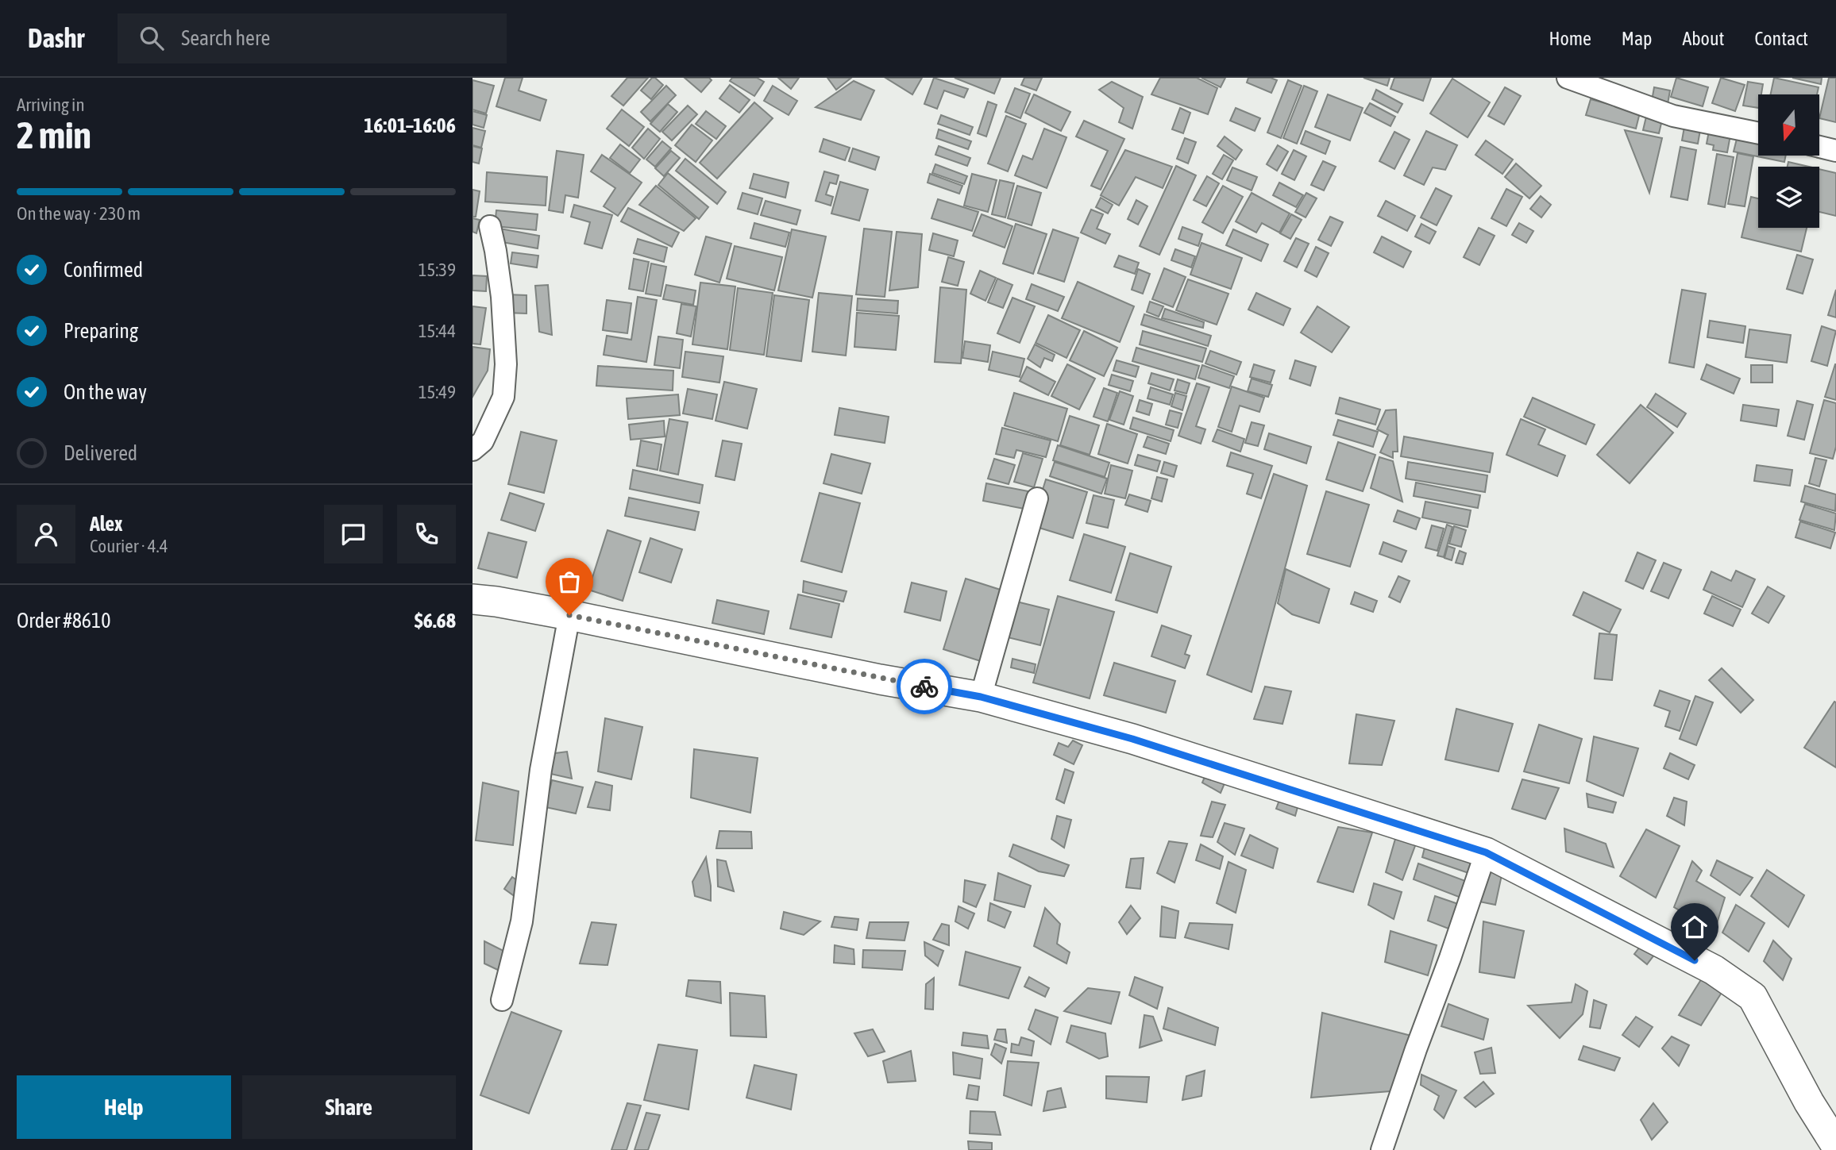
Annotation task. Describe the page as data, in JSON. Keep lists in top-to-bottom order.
{
  "north": "bottom",
  "page": {
    "header": "Dashr",
    "search": "Search here",
    "nav": [
      "Home",
      "Map",
      "About",
      "Contact"
    ],
    "heading": ["2 min", "Arriving in", "16:01–16:06"],
    "panel": [
      "Alex",
      "Courier · 4.4",
      "Order #8610",
      "$6.68"
    ],
    "bar": "On the way · 230 m",
    "list": [
      ["Confirmed", "15:39"],
      ["Preparing", "15:44"],
      ["On the way", "15:49"],
      "Delivered"
    ],
    "buttons": ["Help", "Share"]
  }
}
